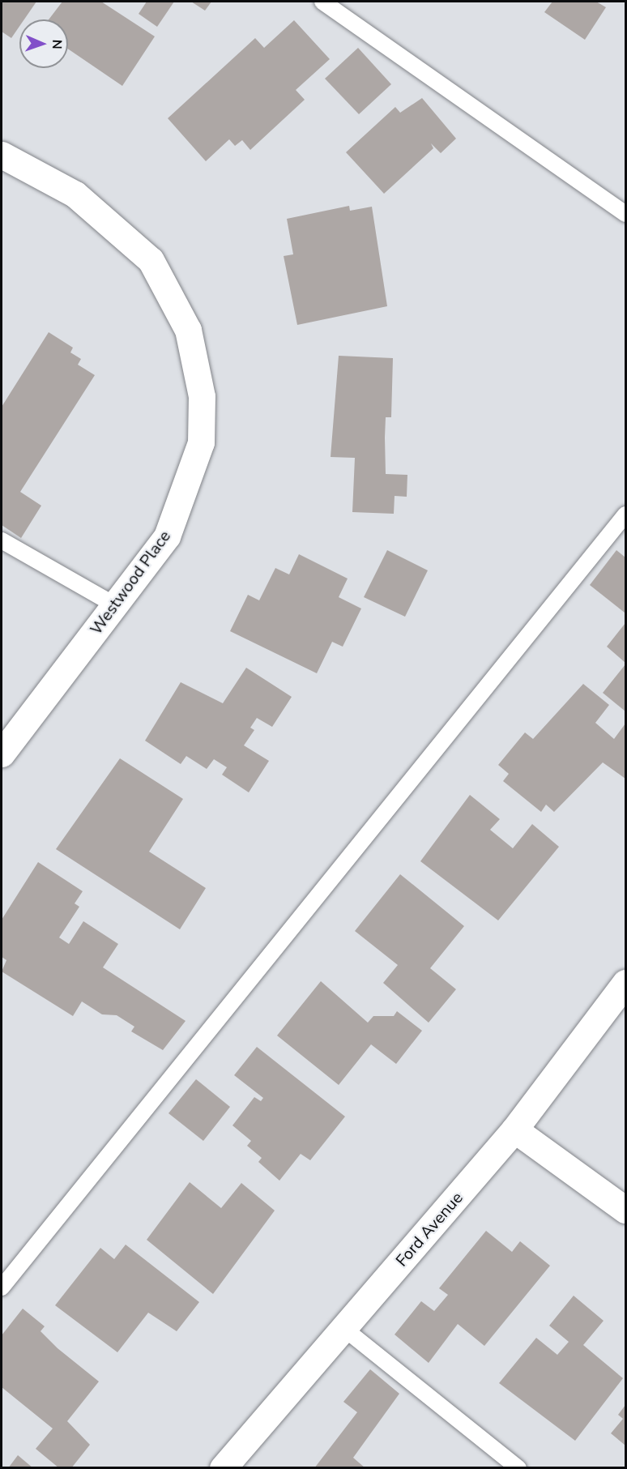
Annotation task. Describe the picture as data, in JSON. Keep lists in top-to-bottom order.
{
  "streets": {
    "street": ["Westwood Place", "Ford Avenue"]
  },
  "north": "right"
}
